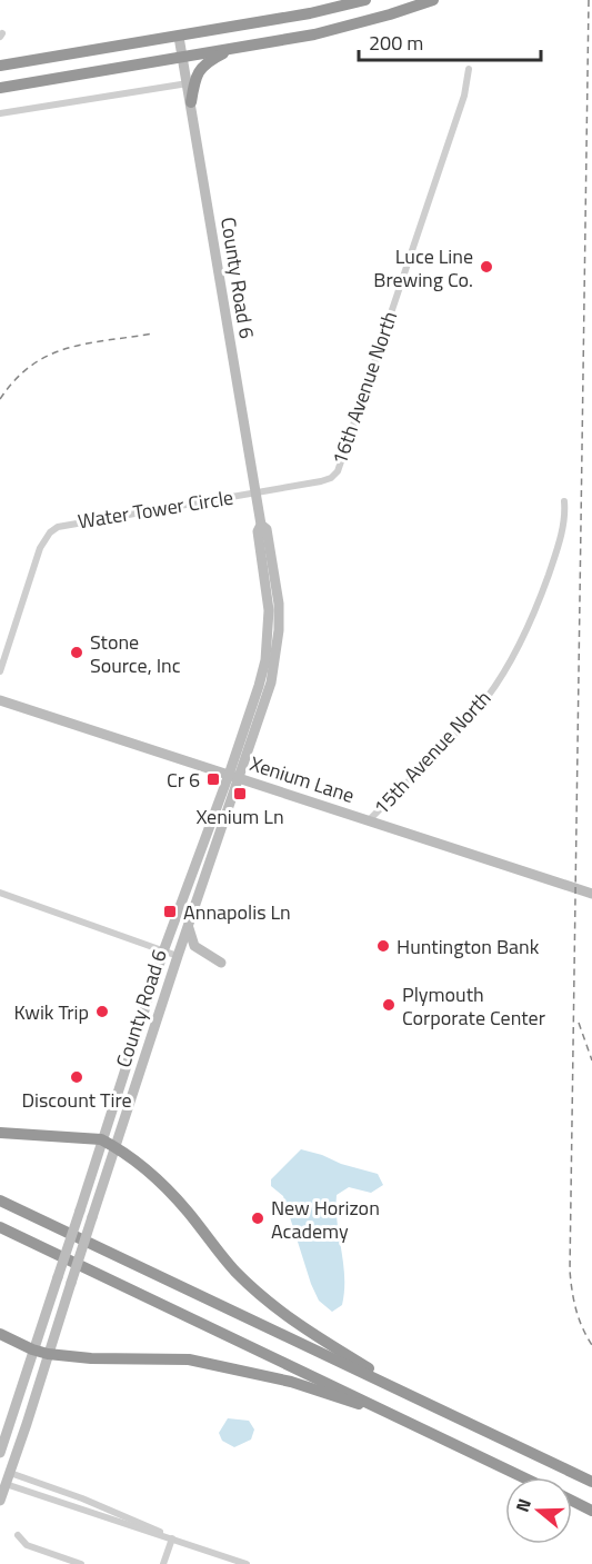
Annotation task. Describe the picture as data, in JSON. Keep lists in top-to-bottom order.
{
  "streets": {
    "main road": ["County Road 6", "Xenium Lane"],
    "street": ["16th Avenue North", "Water Tower Circle", "15th Avenue North"]
  },
  "crossings": [
    ["County Road 6", "Water Tower Circle"],
    ["County Road 6", "Xenium Lane"],
    ["16th Avenue North", "Water Tower Circle"],
    ["15th Avenue North", "Xenium Lane"]
  ],
  "places": {
    "other": [
      "Luce Line Brewing Co.",
      "Stone Source, Inc",
      "Huntington Bank",
      "Plymouth Corporate Center",
      "Kwik Trip",
      "Discount Tire",
      "New Horizon Academy"
    ],
    "transit": ["Cr 6", "Xenium Ln", "Annapolis Ln"]
  },
  "scale_bar": "200 m",
  "north": "left"
}
